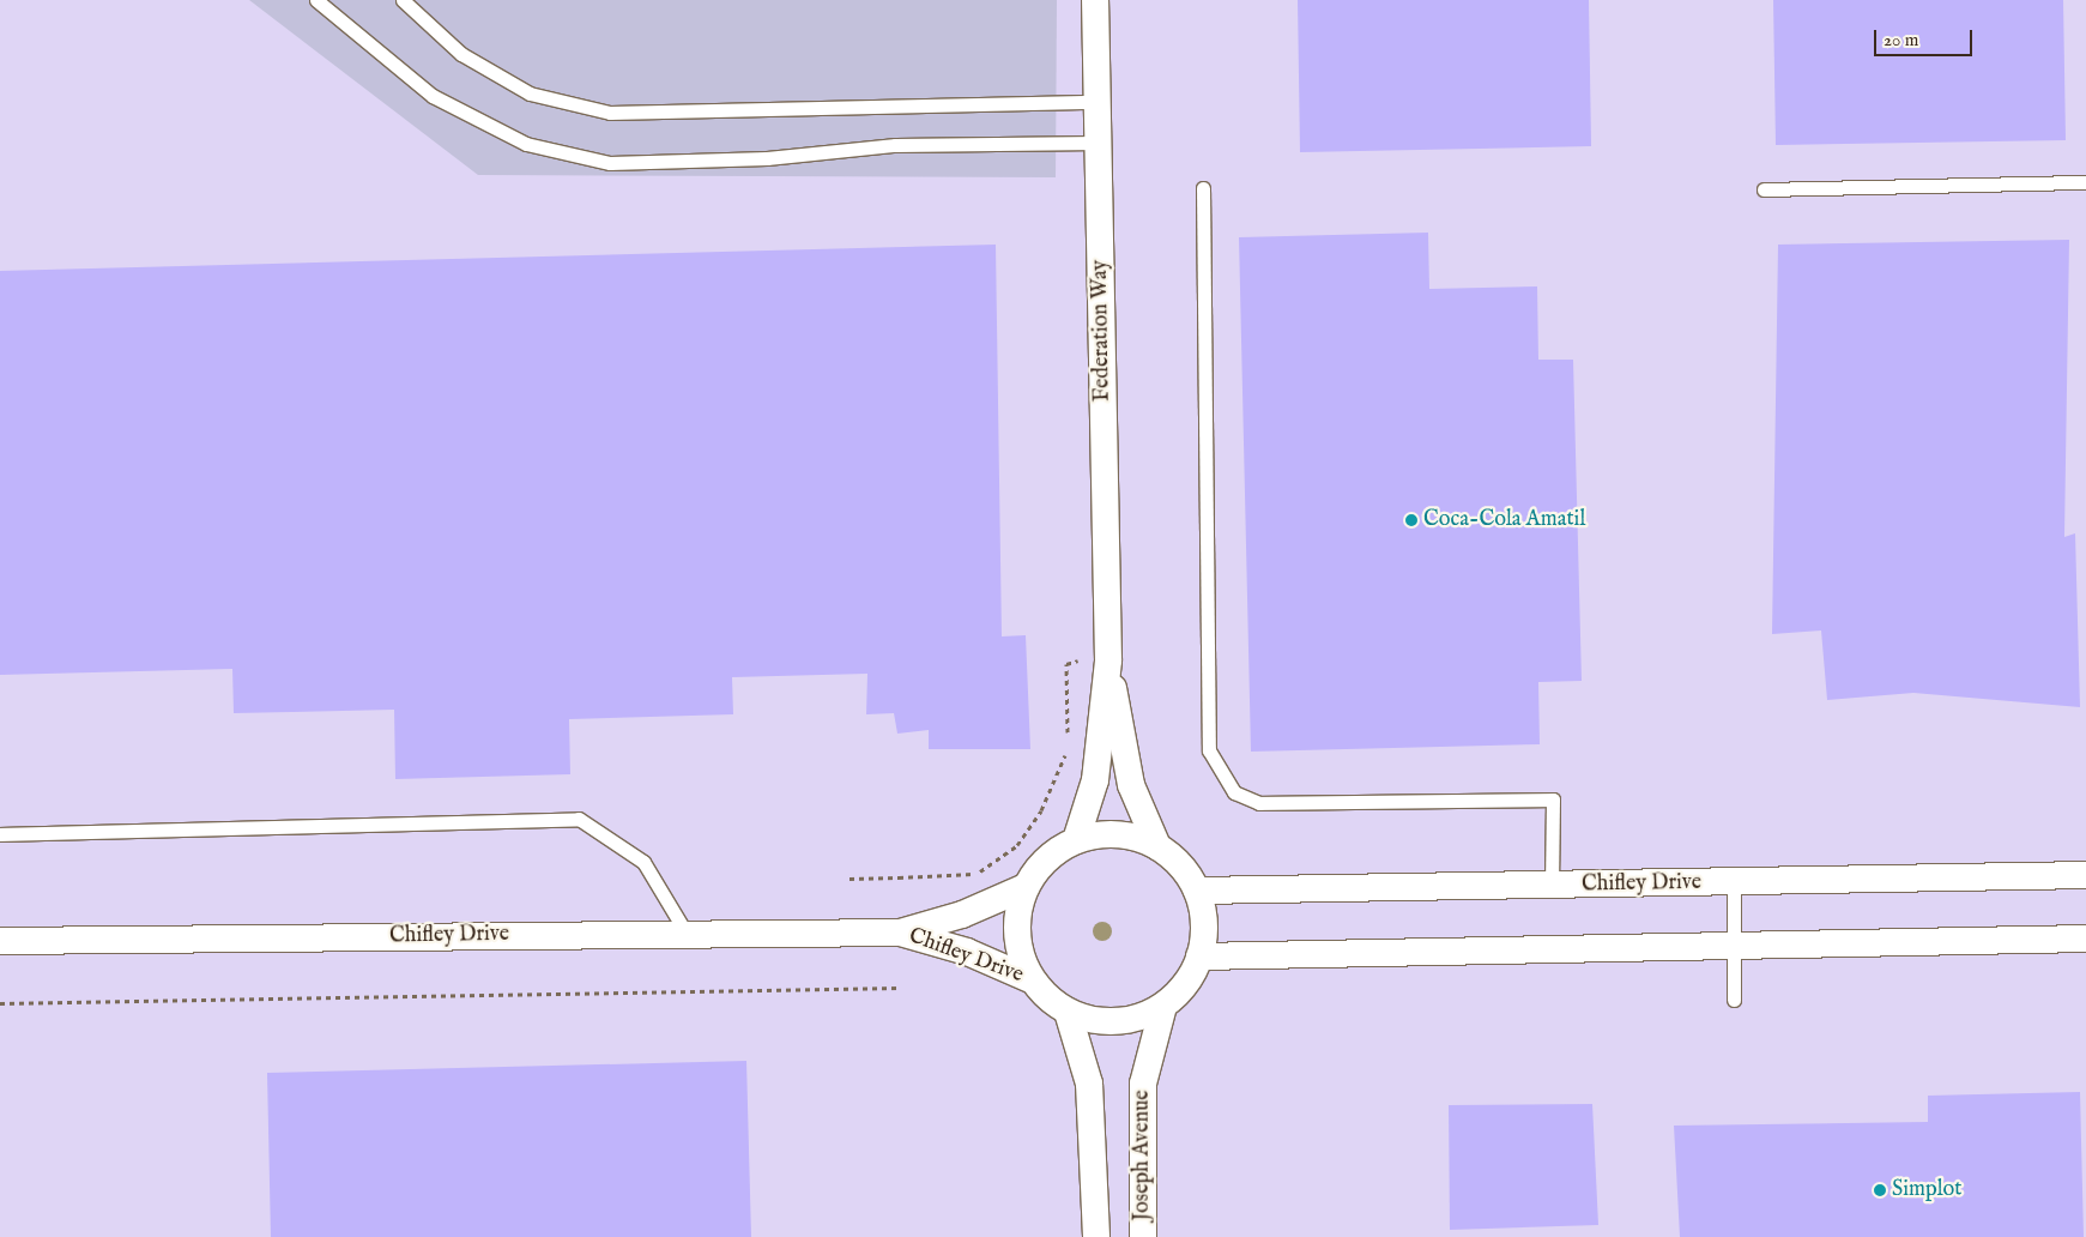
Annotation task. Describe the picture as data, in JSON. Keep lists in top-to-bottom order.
{
  "streets": {
    "street": ["Federation Way", "Chifley Drive", "Joseph Avenue"]
  },
  "crossings": [
    ["Federation Way", "Chifley Drive"],
    ["Federation Way", "Joseph Avenue"],
    ["Chifley Drive", "Joseph Avenue"]
  ],
  "places": ["Coca-Cola Amatil", "Simplot"],
  "scale_bar": "20 m"
}
